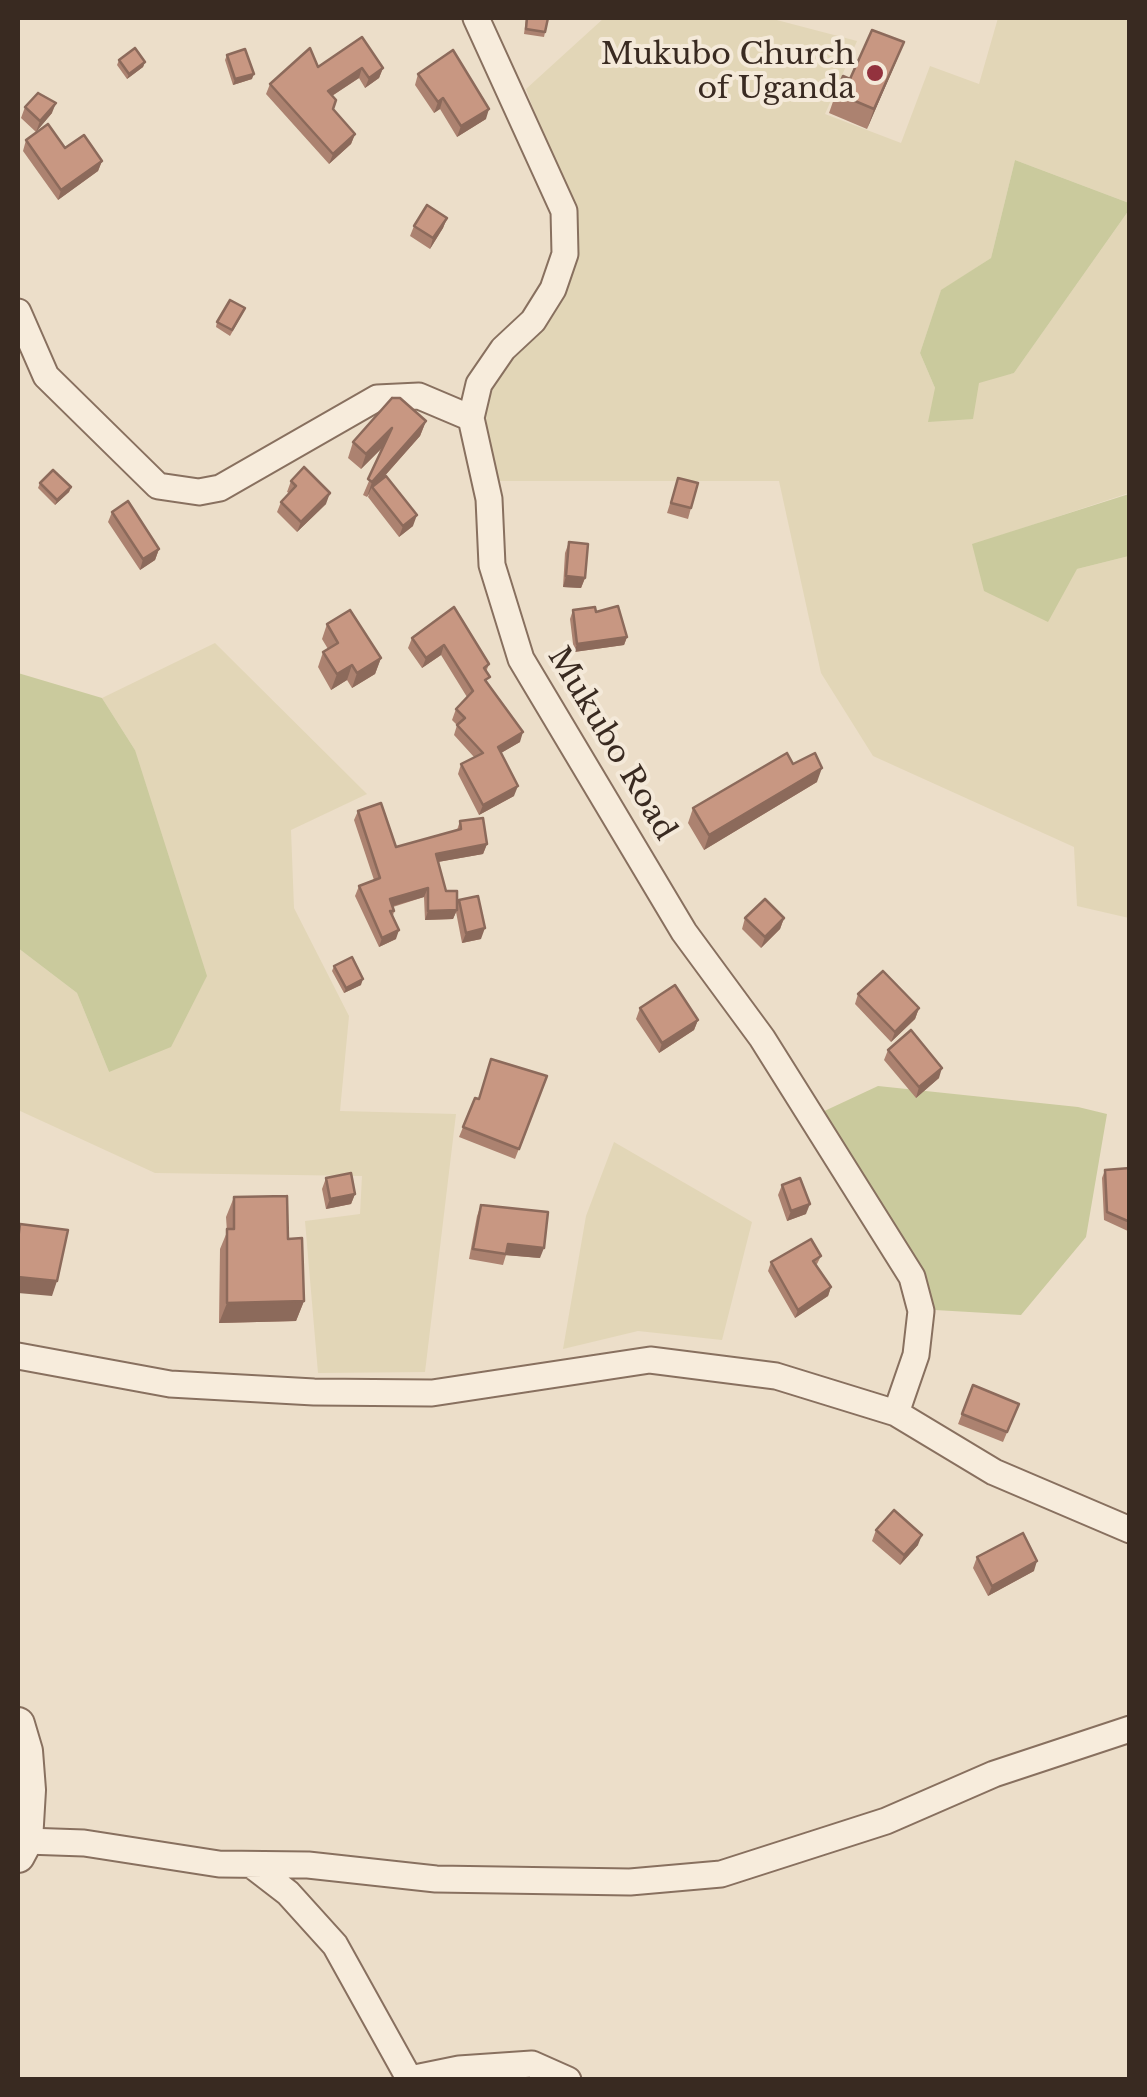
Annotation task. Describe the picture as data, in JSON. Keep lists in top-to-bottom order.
{
  "streets": {
    "street": ["Mukubo Road"]
  },
  "places": ["Mukubo Church of Uganda"]
}
